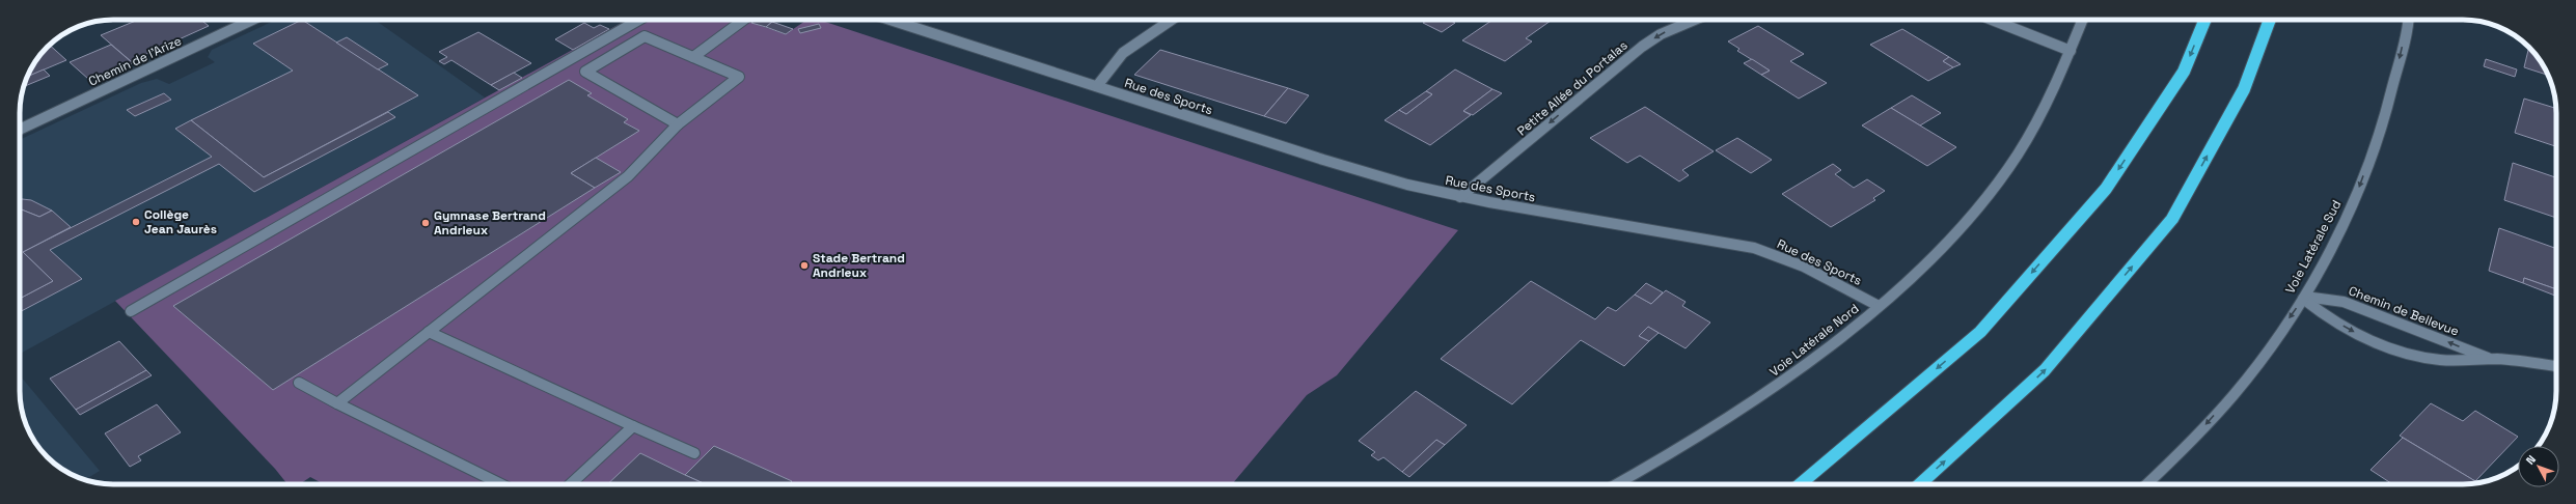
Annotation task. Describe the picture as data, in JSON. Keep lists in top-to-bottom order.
{
  "streets": {
    "street": [
      "Chemin de l'Arize",
      "Petite Allée du Portalas",
      "Rue des Sports",
      "Voie Latérale Sud",
      "Chemin de Bellevue",
      "Voie Latérale Nord"
    ]
  },
  "crossings": [
    ["Petite Allée du Portalas", "Rue des Sports"],
    ["Rue des Sports", "Voie Latérale Nord"],
    ["Voie Latérale Sud", "Chemin de Bellevue"]
  ],
  "one_way": ["Petite Allée du Portalas", "Voie Latérale Sud"],
  "places": ["Collège Jean Jaurès", "Gymnase Bertrand Andrieux", "Stade Bertrand Andrieux"],
  "north": "top left"
}
